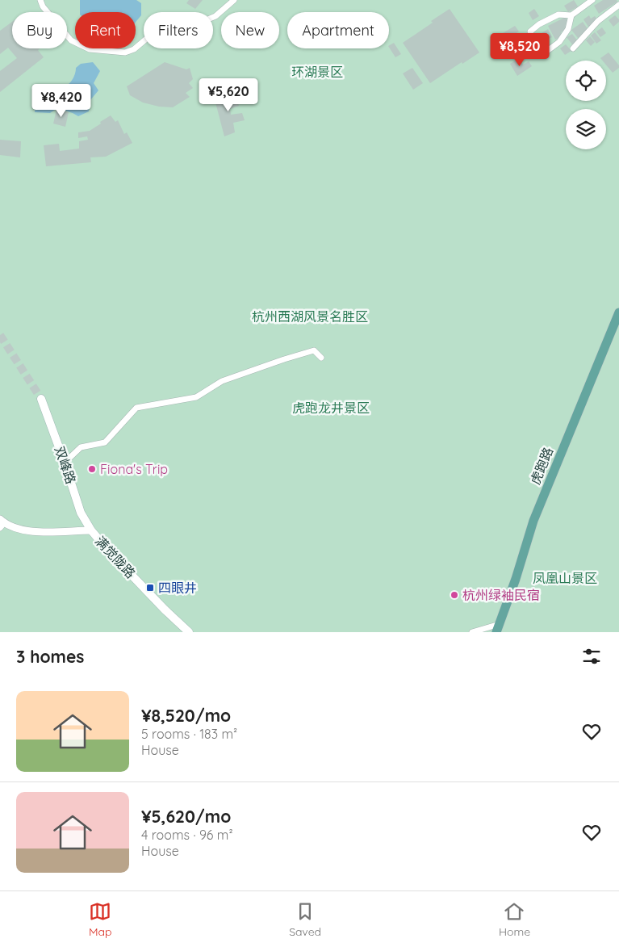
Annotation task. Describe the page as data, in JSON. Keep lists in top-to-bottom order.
{
  "streets": {
    "main road": ["双峰路", "虎跑路", "满觉陇路"]
  },
  "crossings": [
    ["双峰路", "满觉陇路"]
  ],
  "parks": [
    "环湖景区",
    "杭州西湖风景名胜区",
    "虎跑龙井景区",
    "凤凰山景区"
  ],
  "places": {
    "other": ["Fiona's Trip", "杭州绿袖民宿"],
    "transit": ["四眼井"]
  },
  "page": {
    "chip": [
      "Buy",
      "Rent",
      "Filters",
      "New",
      "Apartment"
    ],
    "price": ["¥8,520", "¥5,620", "¥8,420"],
    "heading": "3 homes",
    "list": [
      {
        "name": "¥8,520/mo",
        "note": "5 rooms · 183 m² · House"
      },
      {
        "name": "¥5,620/mo",
        "note": "4 rooms · 96 m² · House"
      }
    ],
    "tabs": ["Map", "Saved", "Home"]
  }
}
